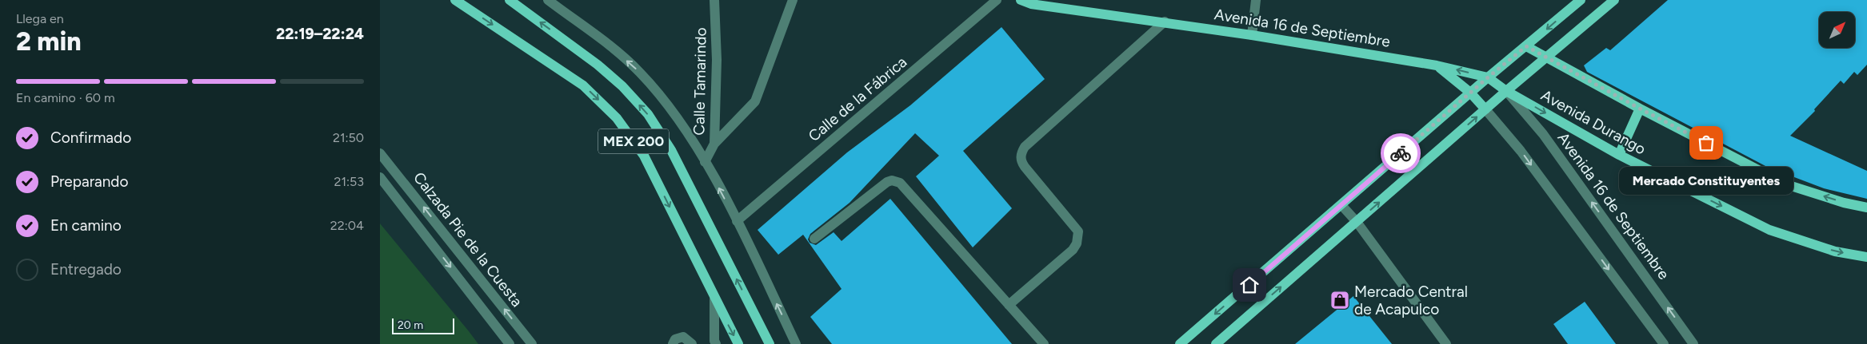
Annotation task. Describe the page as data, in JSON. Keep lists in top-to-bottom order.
{
  "streets": {
    "main road": ["Avenida 16 de Septiembre", "Avenida Durango", "MEX 200"],
    "street": ["Calle Tamarindo", "Calle de la Fábrica", "Calzada Pie de la Cuesta"]
  },
  "crossings": [
    ["Avenida 16 de Septiembre", "Avenida Durango"]
  ],
  "places": {
    "other": ["Mercado Constituyentes"],
    "shop": ["Mercado Central de Acapulco"]
  },
  "scale_bar": "20 m",
  "north": "top right",
  "page": {
    "heading": ["2 min", "Llega en", "22:19–22:24"],
    "bar": "En camino · 60 m",
    "list": [
      ["Confirmado", "21:50"],
      ["Preparando", "21:53"],
      ["En camino", "22:04"],
      "Entregado"
    ],
    "bubble": "Mercado Constituyentes",
    "scale": "20 m"
  }
}
